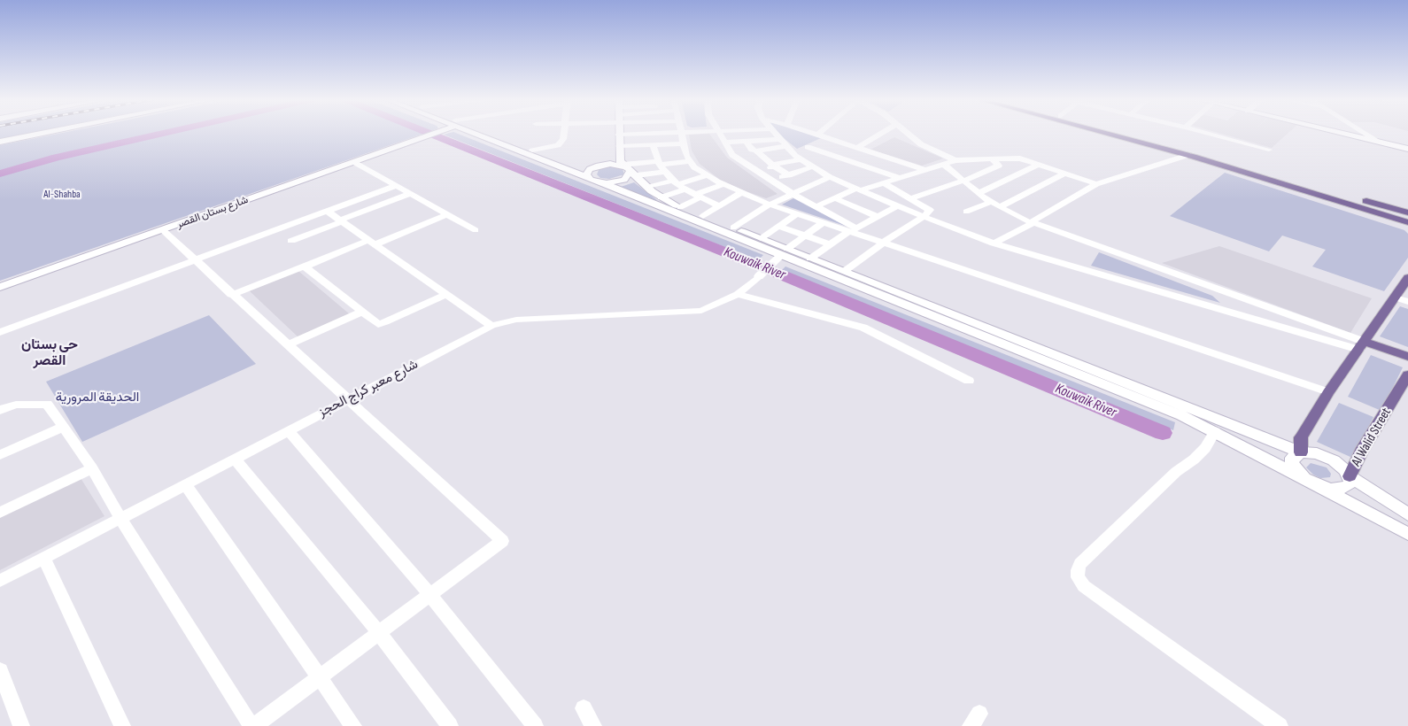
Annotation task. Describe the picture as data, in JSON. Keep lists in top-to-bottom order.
{
  "streets": {
    "main road": ["شارع بستان القصر", "Al Walid Street"],
    "street": ["شارع معبر كراج الحجز"]
  },
  "districts": ["حي بستان القصر"],
  "water": ["Kouwaik River"],
  "parks": ["Al-Shahba", "الحديقة المرورية"]
}
